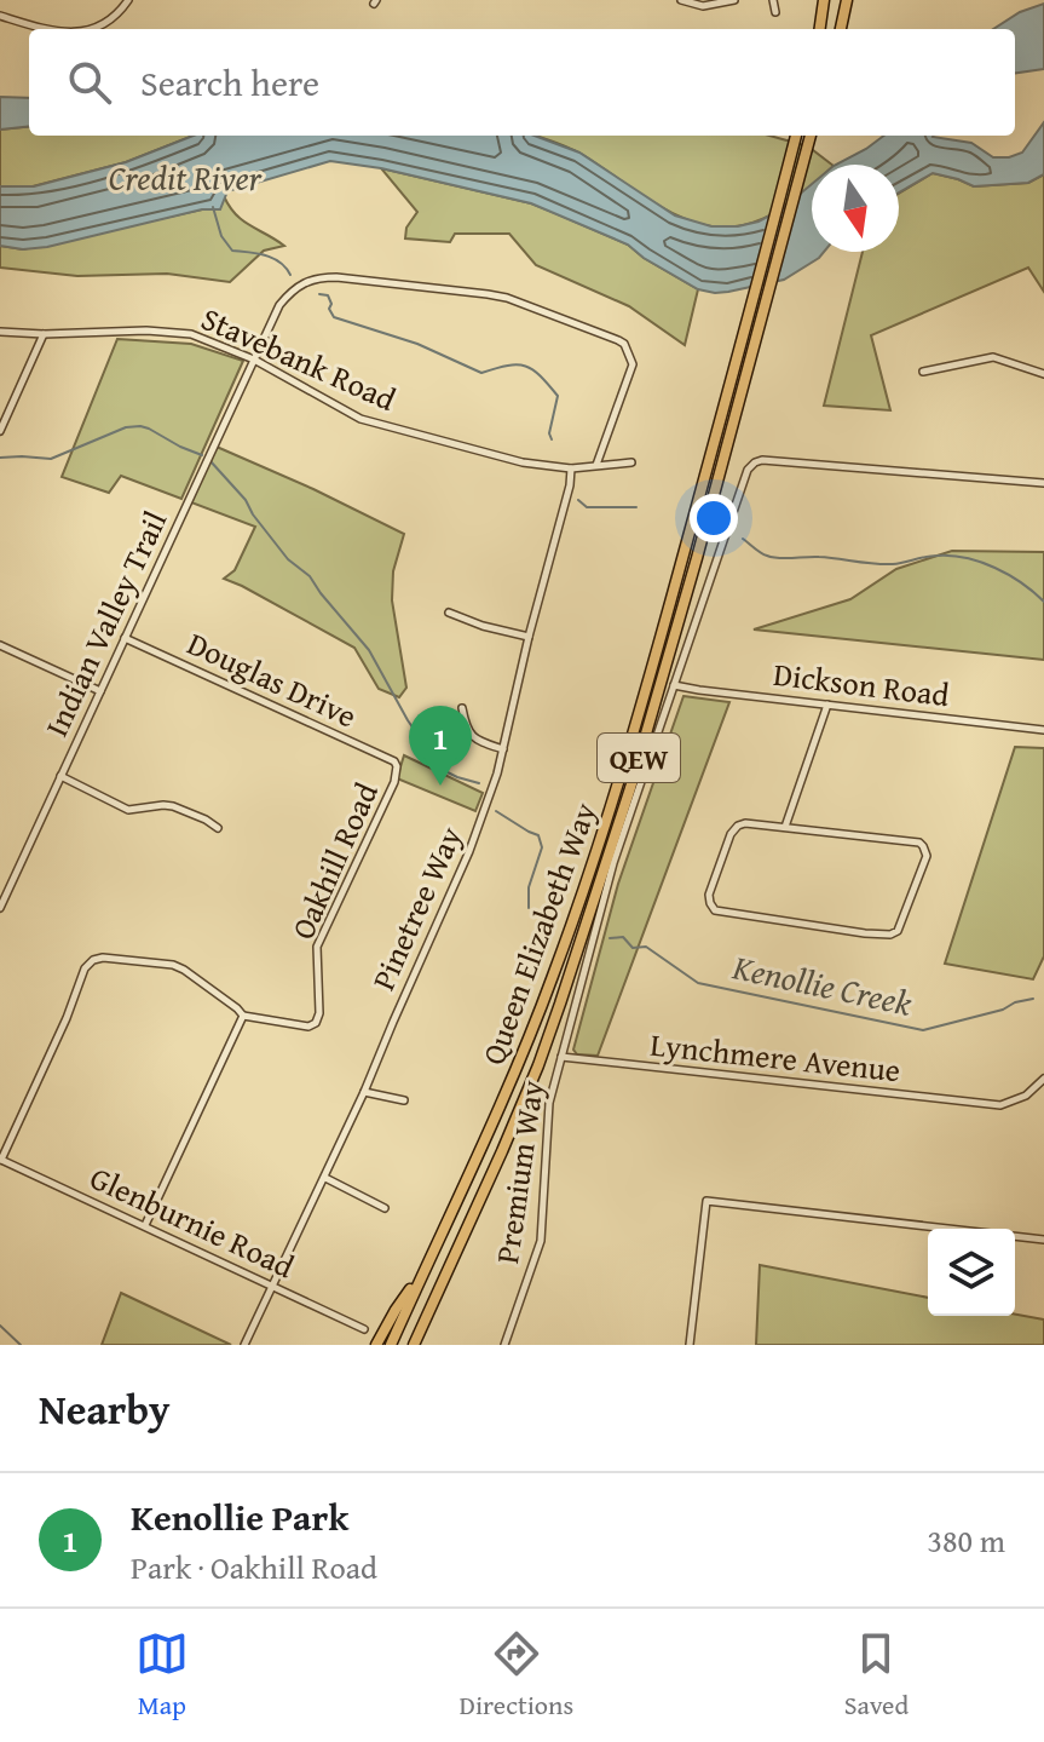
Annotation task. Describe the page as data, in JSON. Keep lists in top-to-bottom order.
{
  "streets": {
    "highway": ["QEW", "Queen Elizabeth Way"],
    "street": [
      "Stavebank Road",
      "Indian Valley Trail",
      "Douglas Drive",
      "Dickson Road",
      "Oakhill Road",
      "Pinetree Way",
      "Lynchmere Avenue",
      "Premium Way",
      "Glenburnie Road"
    ]
  },
  "crossings": [
    ["Stavebank Road", "Indian Valley Trail"],
    ["Stavebank Road", "Pinetree Way"],
    ["Indian Valley Trail", "Douglas Drive"],
    ["Douglas Drive", "Oakhill Road"],
    ["Dickson Road", "Premium Way"],
    ["Pinetree Way", "Glenburnie Road"],
    ["Lynchmere Avenue", "Premium Way"]
  ],
  "water": ["Credit River", "Kenollie Creek"],
  "north": "bottom",
  "page": {
    "search": "Search here",
    "pins": "1",
    "heading": "Nearby",
    "list": [
      {
        "mark": "1",
        "name": "Kenollie Park",
        "note": "Park · Oakhill Road",
        "value": "380 m"
      }
    ],
    "nav": ["Map", "Directions", "Saved"]
  }
}
